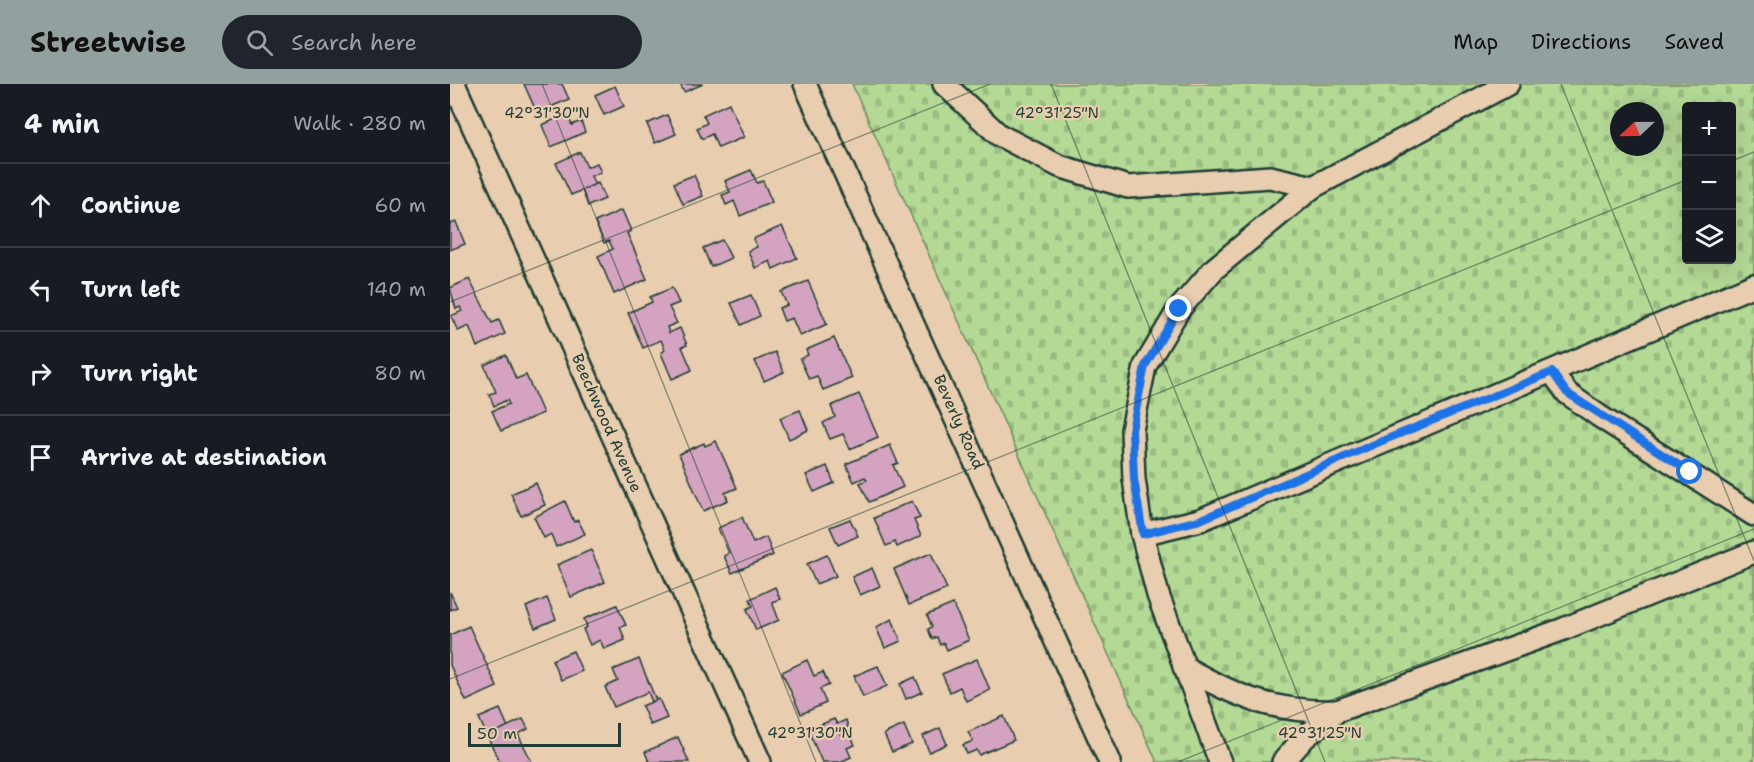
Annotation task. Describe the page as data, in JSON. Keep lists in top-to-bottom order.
{
  "streets": {
    "street": ["Beverly Road", "Beechwood Avenue"]
  },
  "scale_bar": "50 m",
  "north": "left",
  "page": {
    "header": "Streetwise",
    "search": "Search here",
    "nav": ["Map", "Directions", "Saved"],
    "heading": ["4 min", "Walk · 280 m"],
    "map_buttons": ["+", "−"],
    "list": [
      ["Continue", "60 m"],
      ["Turn left", "140 m"],
      ["Turn right", "80 m"],
      "Arrive at destination"
    ],
    "scale": "50 m"
  },
  "coordinates": ["42°31'30\"N", "42°31'25\"N"]
}
